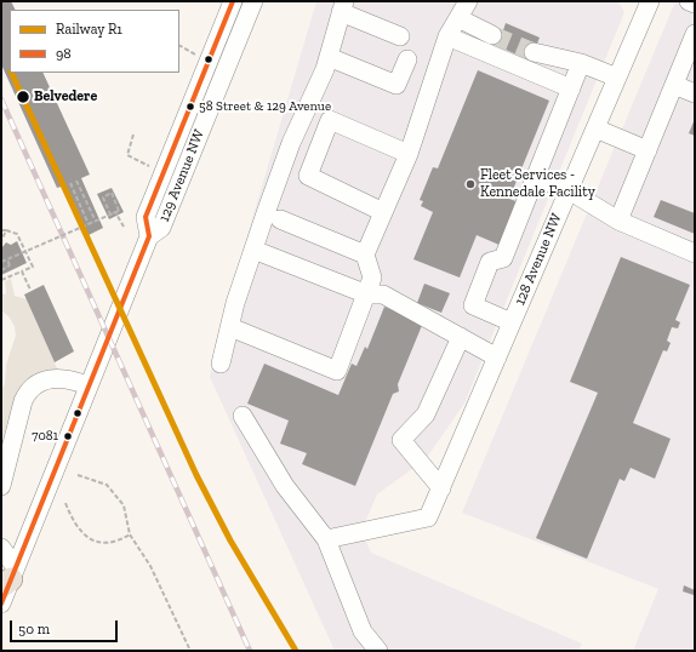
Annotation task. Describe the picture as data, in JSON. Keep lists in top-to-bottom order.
{
  "streets": {
    "street": ["129 Avenue NW", "128 Avenue NW"]
  },
  "places": [
    "Belvedere",
    "58 Street & 129 Avenue",
    "Fleet Services - Kennedale Facility",
    "7081"
  ],
  "lines": ["transit line 98", "rail line R1"],
  "legend": ["Railway R1", "98"],
  "scale_bar": "50 m"
}
